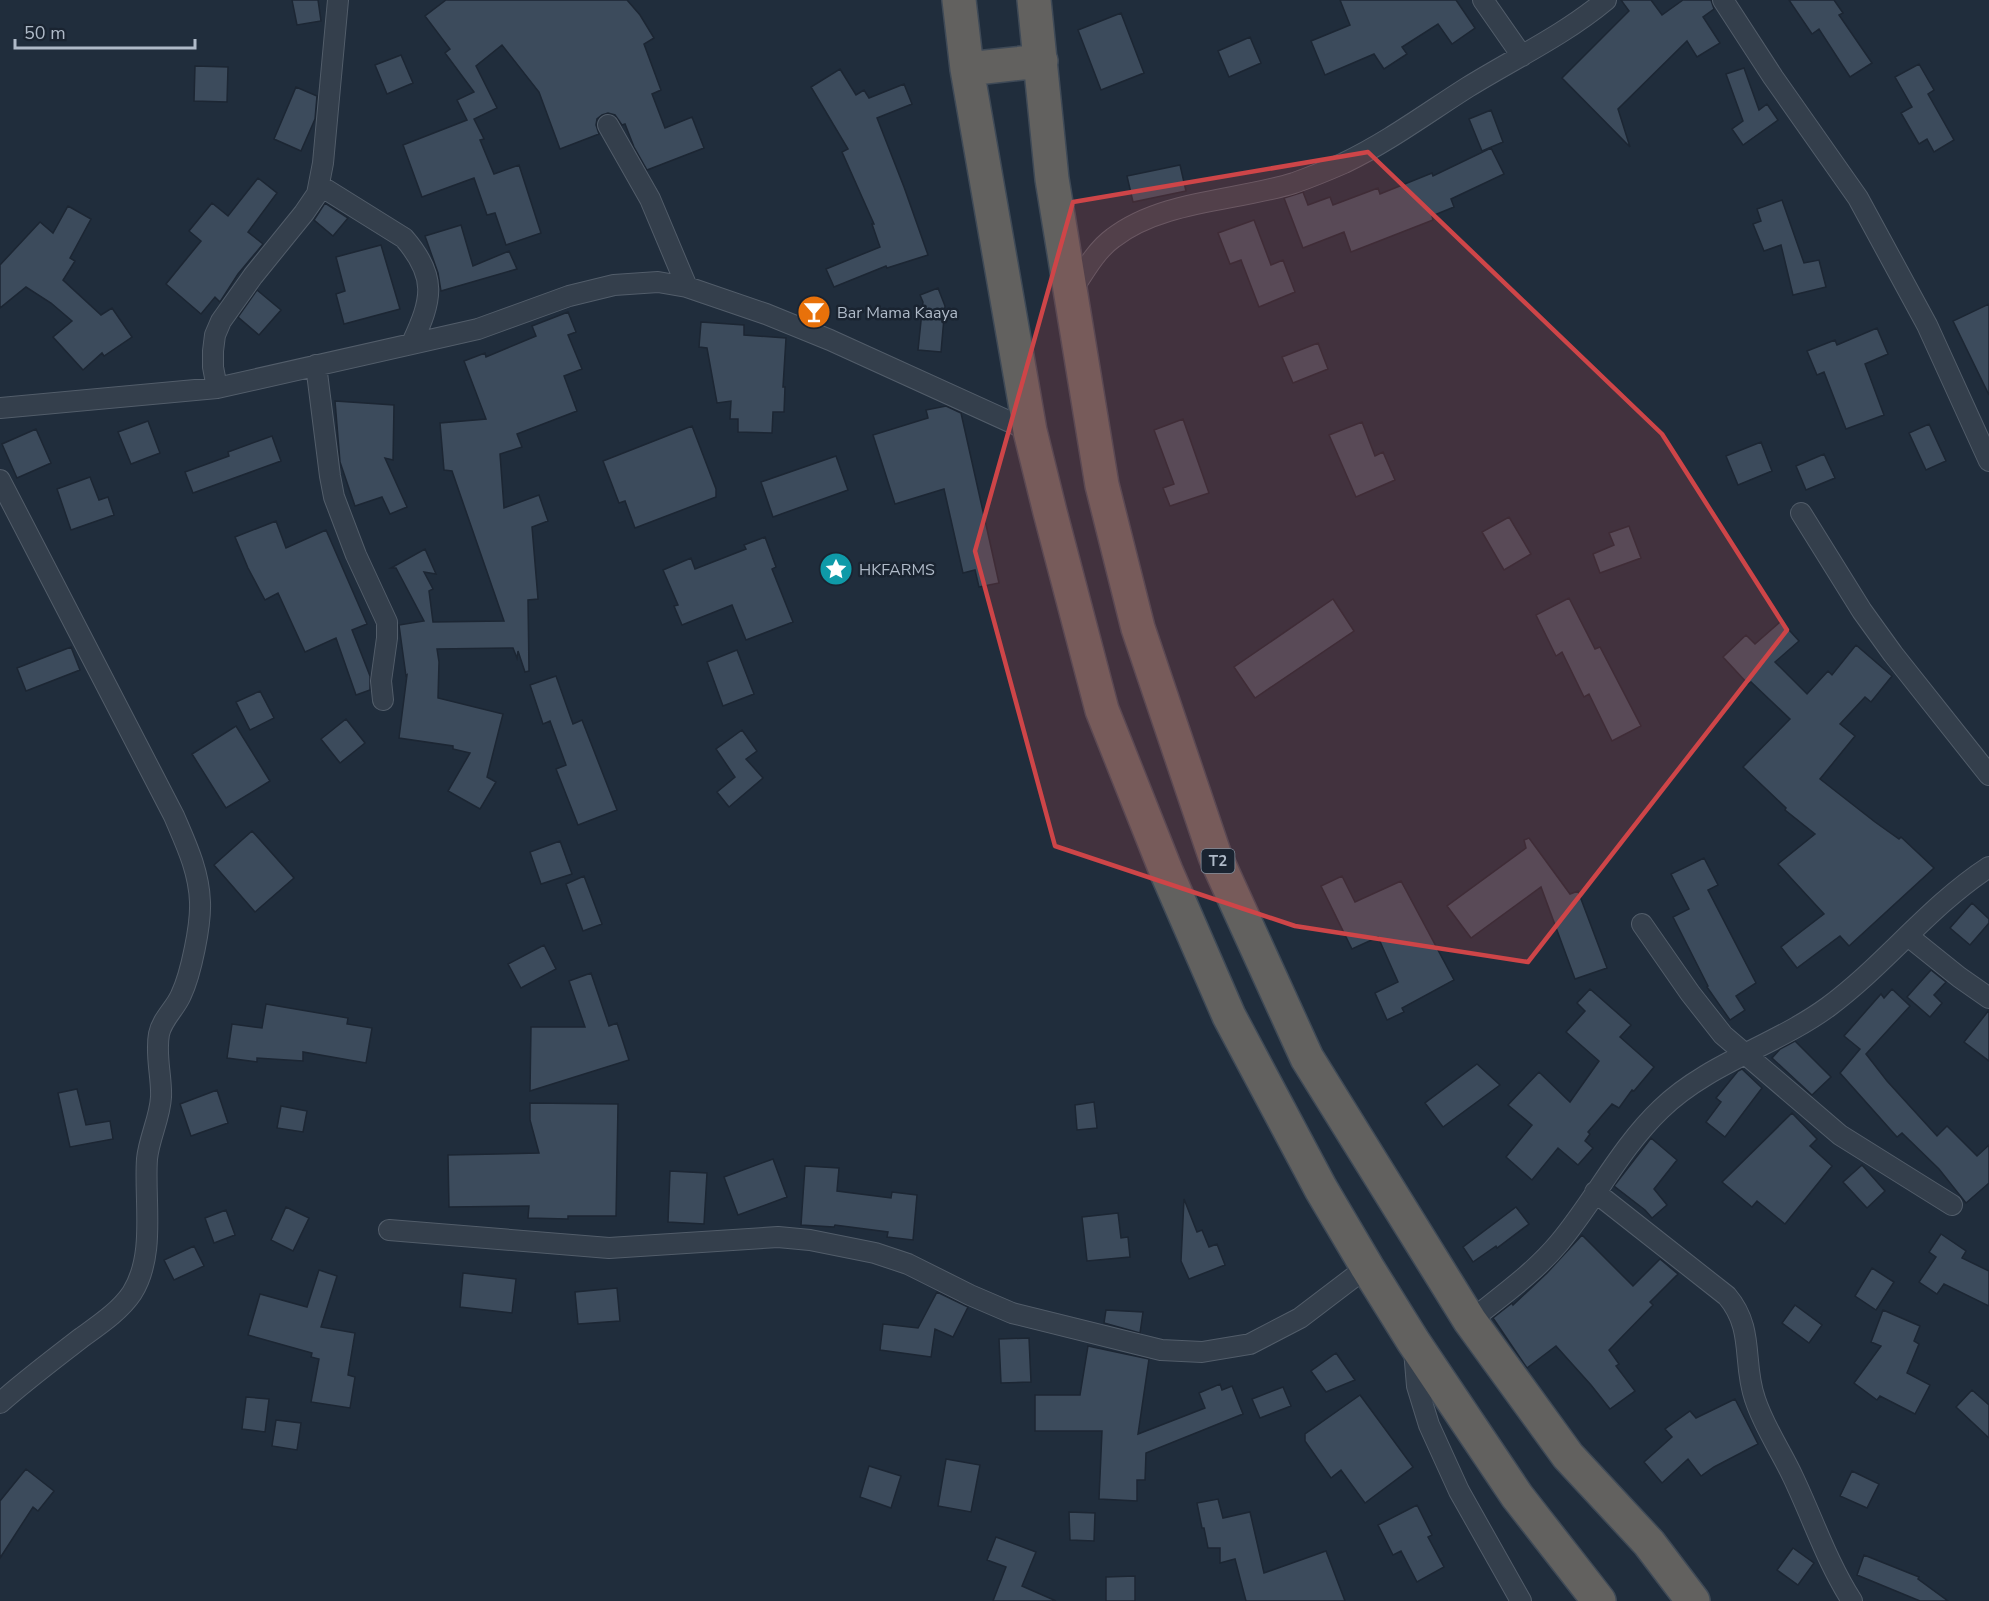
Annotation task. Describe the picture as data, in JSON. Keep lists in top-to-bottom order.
{
  "streets": {
    "highway": ["T2"]
  },
  "places": {
    "bar": ["Bar Mama Kaaya"],
    "place": ["HKFARMS"]
  },
  "scale_bar": "50 m"
}
